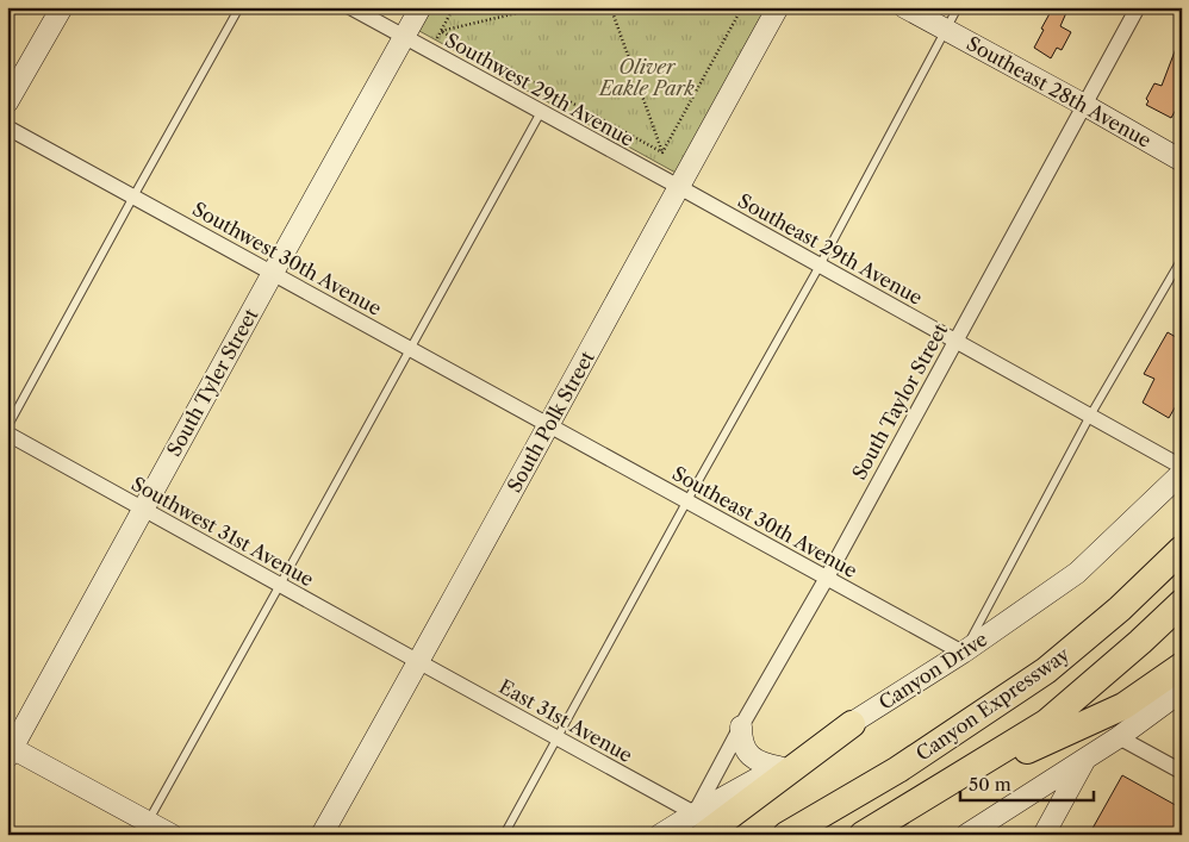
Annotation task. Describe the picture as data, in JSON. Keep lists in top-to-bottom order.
{
  "streets": {
    "highway": ["Canyon Expressway"],
    "main road": [
      "Southeast 28th Avenue",
      "South Tyler Street",
      "South Polk Street",
      "Canyon Drive"
    ],
    "street": [
      "Southwest 29th Avenue",
      "Southeast 29th Avenue",
      "Southwest 30th Avenue",
      "South Taylor Street",
      "Southeast 30th Avenue",
      "Southwest 31st Avenue",
      "East 31st Avenue"
    ]
  },
  "crossings": [
    ["Southwest 29th Avenue", "Southeast 29th Avenue"],
    ["Southwest 29th Avenue", "South Tyler Street"],
    ["Southwest 29th Avenue", "South Polk Street"],
    ["Southeast 28th Avenue", "South Taylor Street"],
    ["Southeast 29th Avenue", "South Taylor Street"],
    ["Southeast 29th Avenue", "South Polk Street"],
    ["Southwest 30th Avenue", "South Tyler Street"],
    ["Southwest 30th Avenue", "South Polk Street"],
    ["Southwest 30th Avenue", "Southeast 30th Avenue"],
    ["South Tyler Street", "Southwest 31st Avenue"],
    ["South Taylor Street", "Southeast 30th Avenue"],
    ["South Taylor Street", "Canyon Drive"],
    ["South Taylor Street", "East 31st Avenue"],
    ["South Polk Street", "Southeast 30th Avenue"],
    ["South Polk Street", "Southwest 31st Avenue"],
    ["South Polk Street", "East 31st Avenue"],
    ["Southeast 30th Avenue", "Canyon Drive"],
    ["Southwest 31st Avenue", "East 31st Avenue"],
    ["Canyon Drive", "East 31st Avenue"]
  ],
  "parks": ["Oliver Eakle Park"],
  "scale_bar": "50 m"
}
